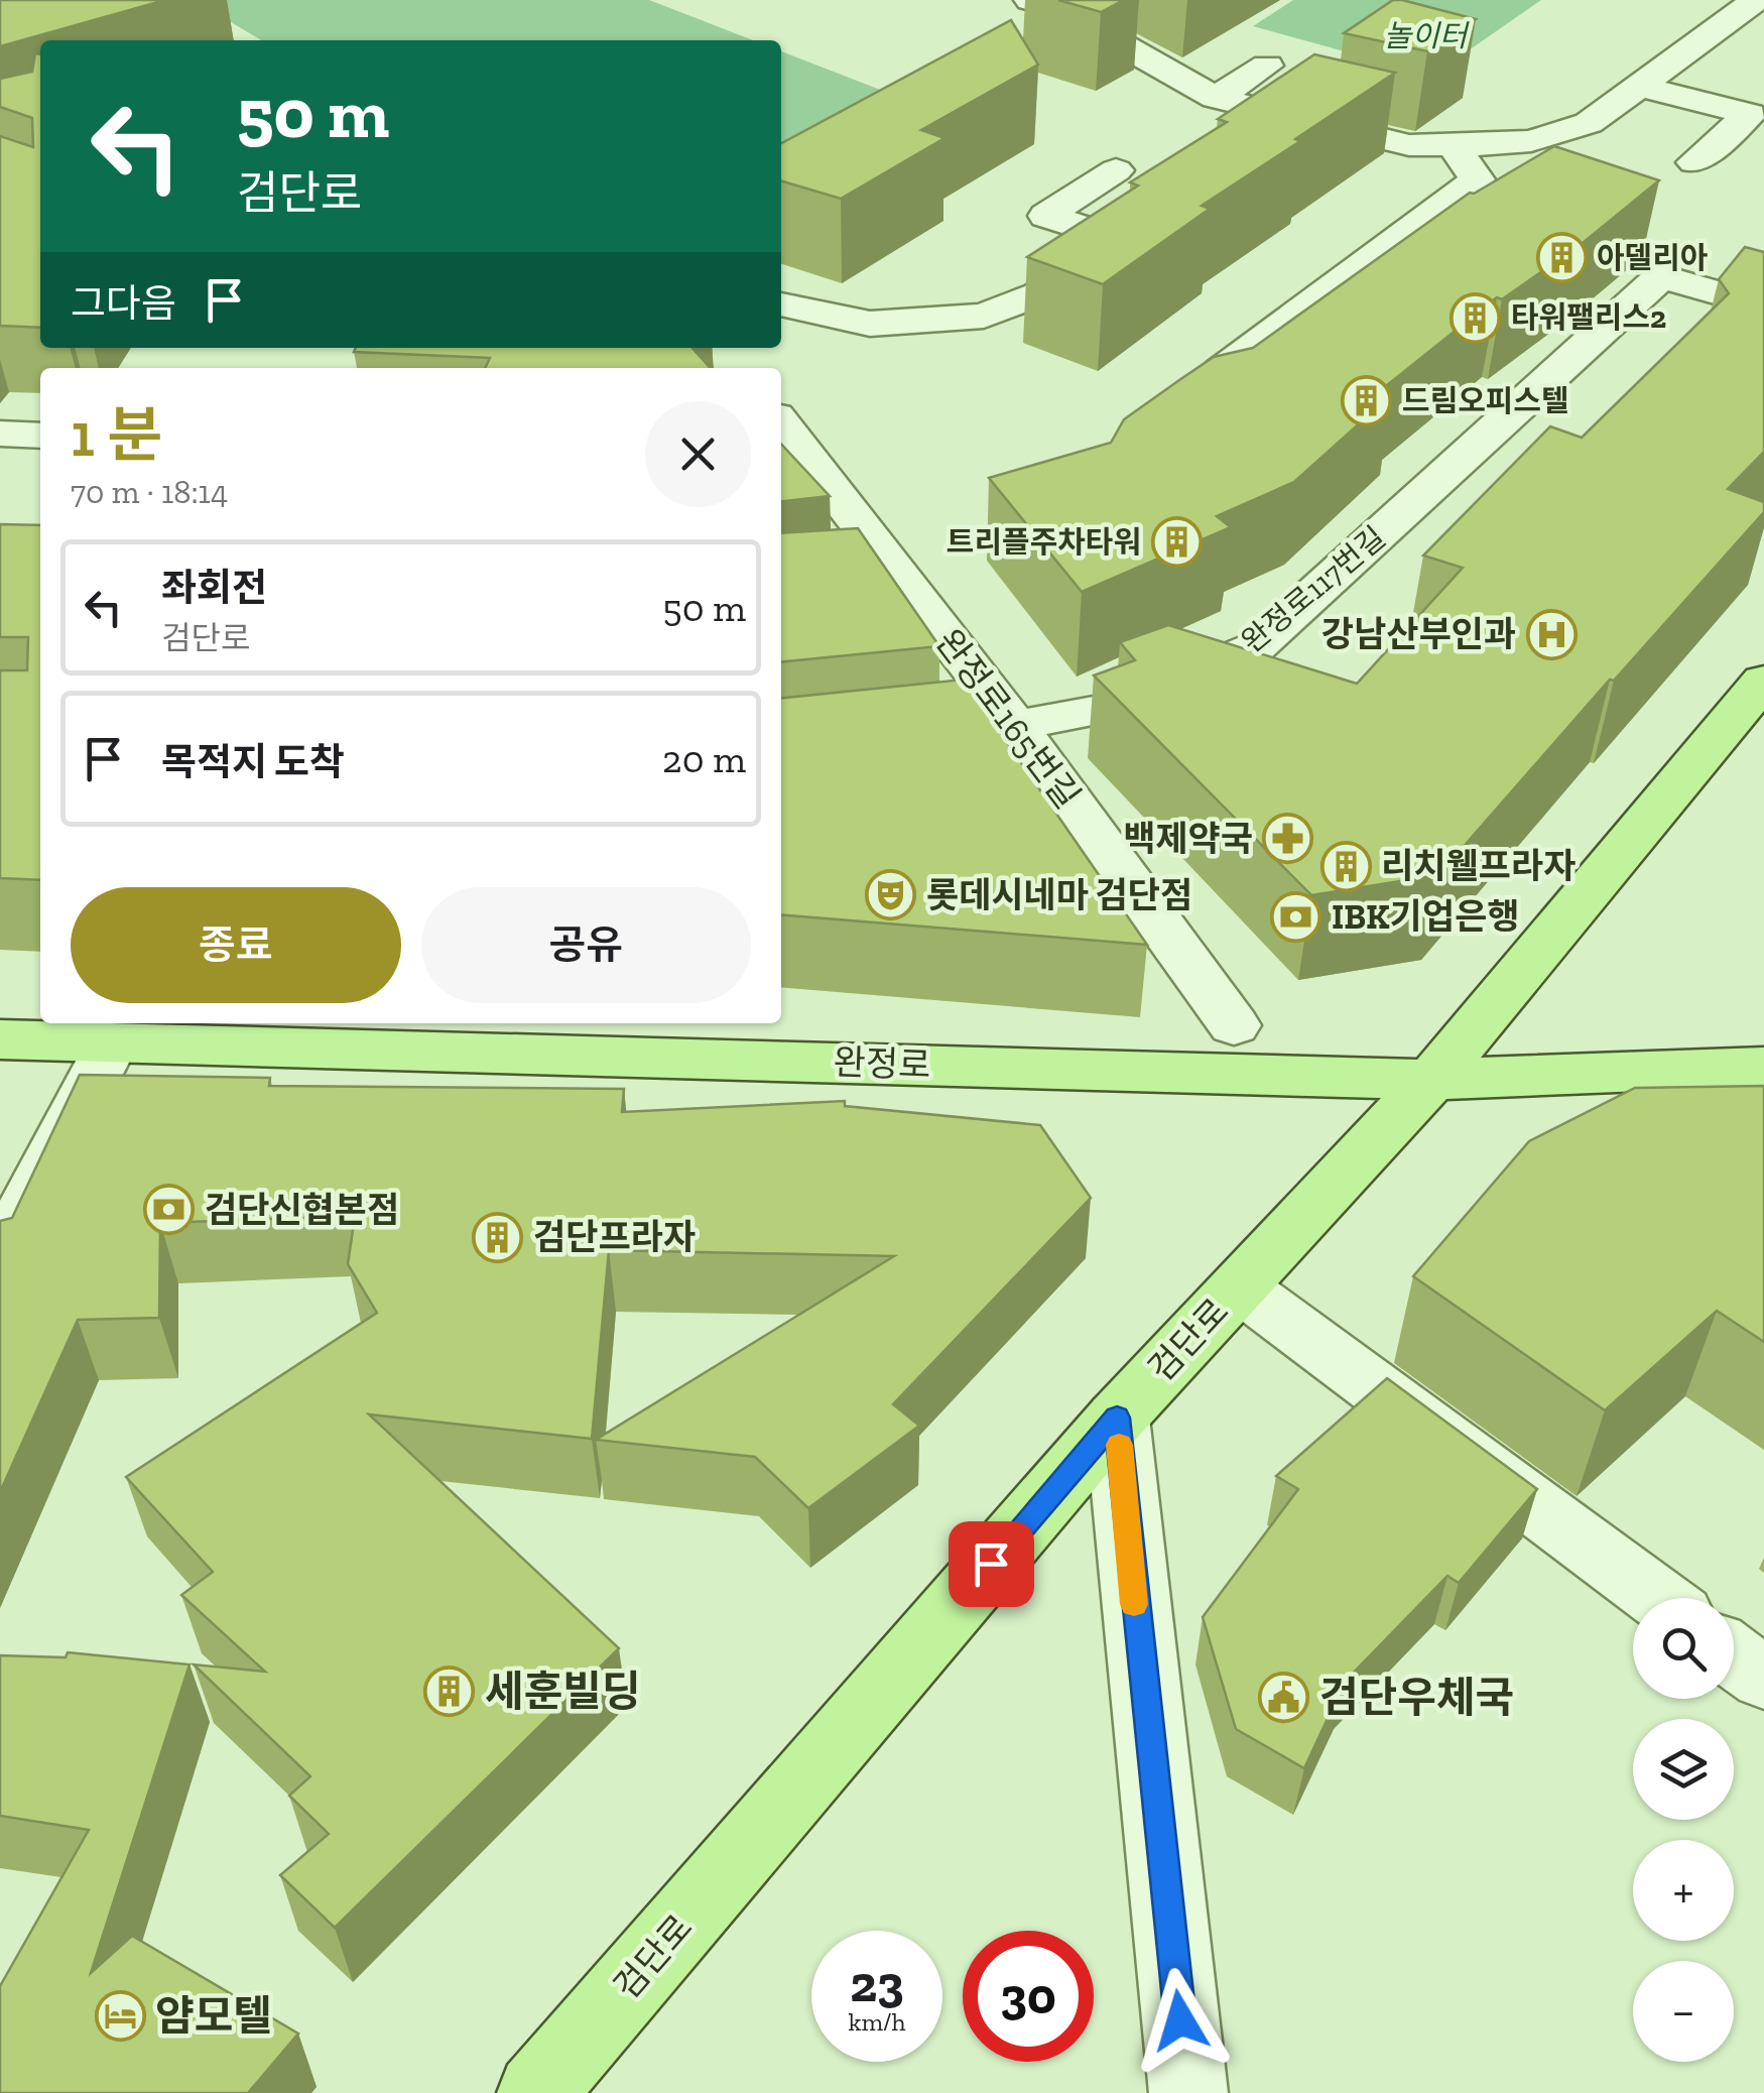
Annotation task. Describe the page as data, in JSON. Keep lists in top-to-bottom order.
{
  "streets": {
    "main road": ["완정로", "검단로"],
    "street": ["완정로117번길", "완정로165번길"]
  },
  "crossings": [
    ["완정로117번길", "완정로165번길"],
    ["완정로", "검단로"]
  ],
  "parks": ["놀이터"],
  "places": {
    "building": [
      "아델리아",
      "타워팰리스2",
      "드림오피스텔",
      "트리플주차타워",
      "리치웰프라자",
      "검단프라자",
      "세훈빌딩"
    ],
    "hospital": ["강남산부인과"],
    "pharmacy": ["백제약국"],
    "theatre": ["롯데시네마 검단점"],
    "bank": ["IBK기업은행", "검단신협본점"],
    "public building": ["검단우체국"],
    "hotel": ["얌모텔"]
  },
  "page": {
    "turn": ["50 m", "검단로"],
    "then": "그다음",
    "heading": ["1 분", "70 m · 18:14"],
    "list": [
      {
        "name": "좌회전",
        "note": "검단로",
        "value": "50 m"
      },
      {
        "name": "목적지 도착",
        "value": "20 m"
      }
    ],
    "buttons": ["종료", "공유"],
    "map_buttons": ["+", "−"],
    "speed": "23 km/h",
    "limit": "30"
  }
}
